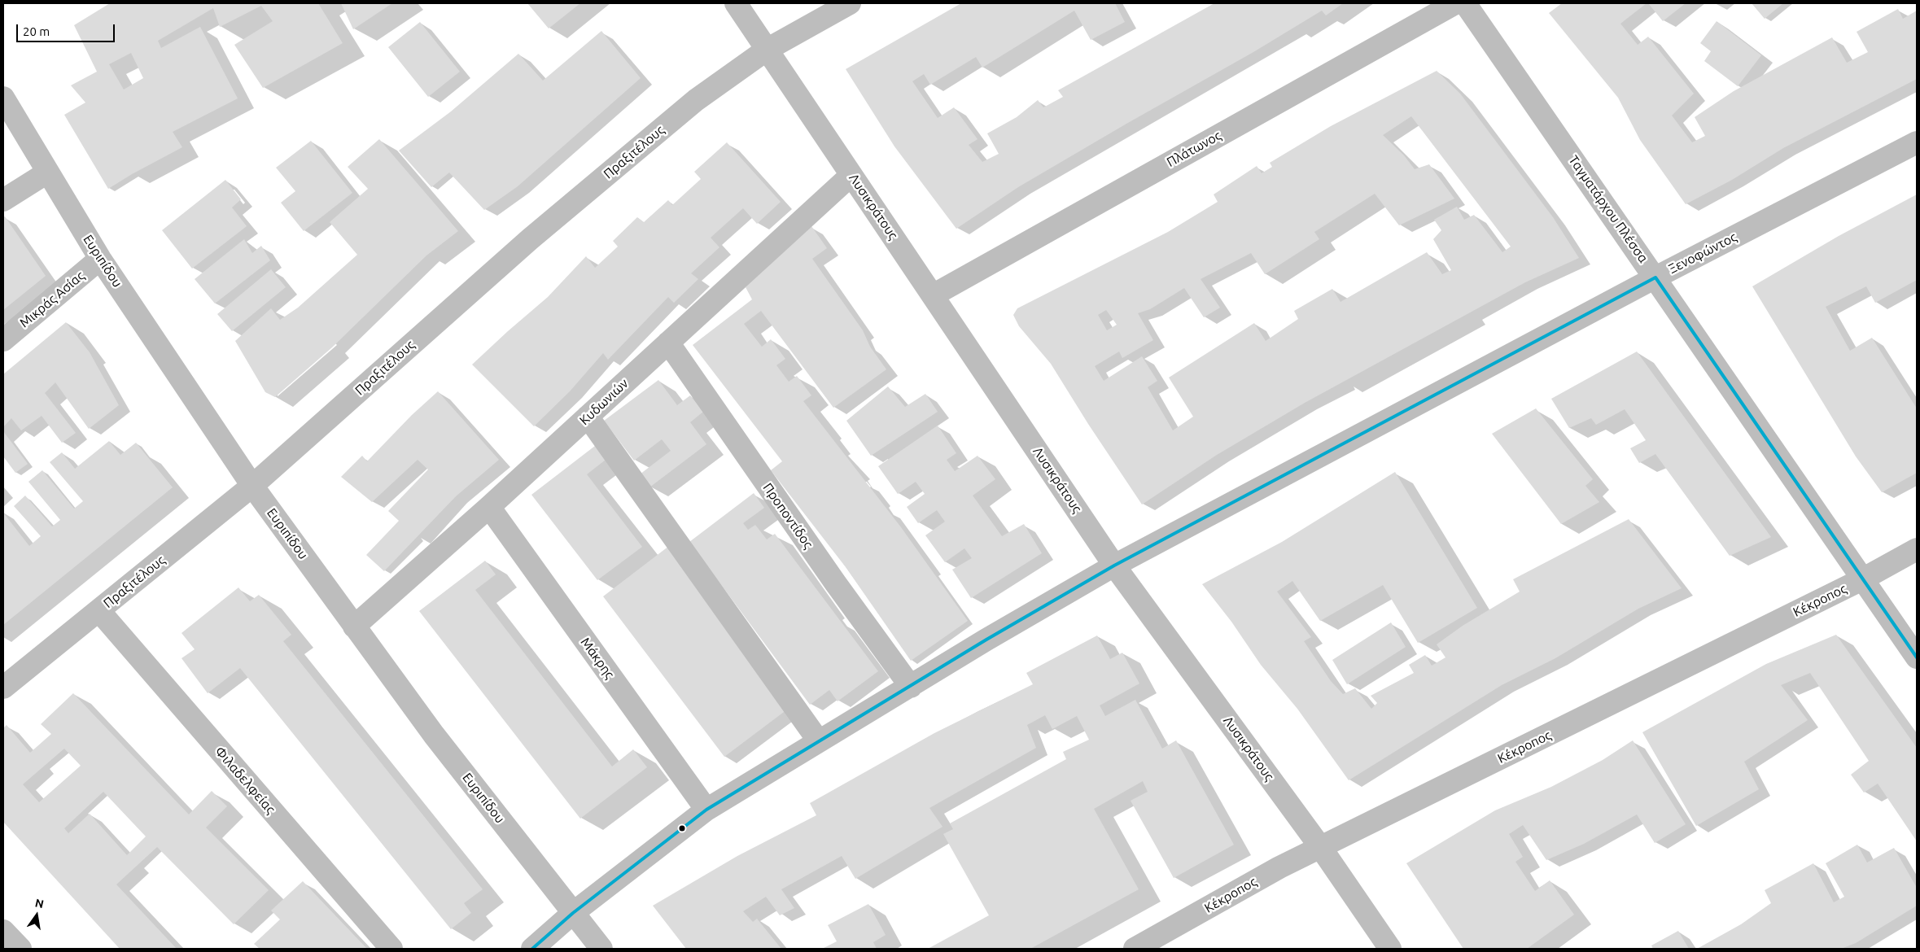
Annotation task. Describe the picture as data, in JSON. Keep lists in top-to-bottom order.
{
  "streets": {
    "street": [
      "Πλάτωνος",
      "Πραξιτέλους",
      "Λυσικράτους",
      "Ταγματάρχου Πλέσσα",
      "Ξενοφώντος",
      "Ευριπίδου",
      "Μικράς Ασίας",
      "Κυδωνιών",
      "Προποντίδος",
      "Κέκροπος",
      "Μάκρης",
      "Φιλαδελφείας"
    ]
  },
  "crossings": [
    ["Πλάτωνος", "Λυσικράτους"],
    ["Πραξιτέλους", "Λυσικράτους"],
    ["Πραξιτέλους", "Ευριπίδου"],
    ["Πραξιτέλους", "Φιλαδελφείας"],
    ["Λυσικράτους", "Ξενοφώντος"],
    ["Λυσικράτους", "Κυδωνιών"],
    ["Λυσικράτους", "Κέκροπος"],
    ["Ταγματάρχου Πλέσσα", "Ξενοφώντος"],
    ["Ταγματάρχου Πλέσσα", "Κέκροπος"],
    ["Ξενοφώντος", "Ευριπίδου"],
    ["Ξενοφώντος", "Προποντίδος"],
    ["Ξενοφώντος", "Μάκρης"],
    ["Ευριπίδου", "Μικράς Ασίας"],
    ["Ευριπίδου", "Κυδωνιών"],
    ["Κυδωνιών", "Προποντίδος"],
    ["Κυδωνιών", "Μάκρης"]
  ],
  "scale_bar": "20 m",
  "north": "top"
}
